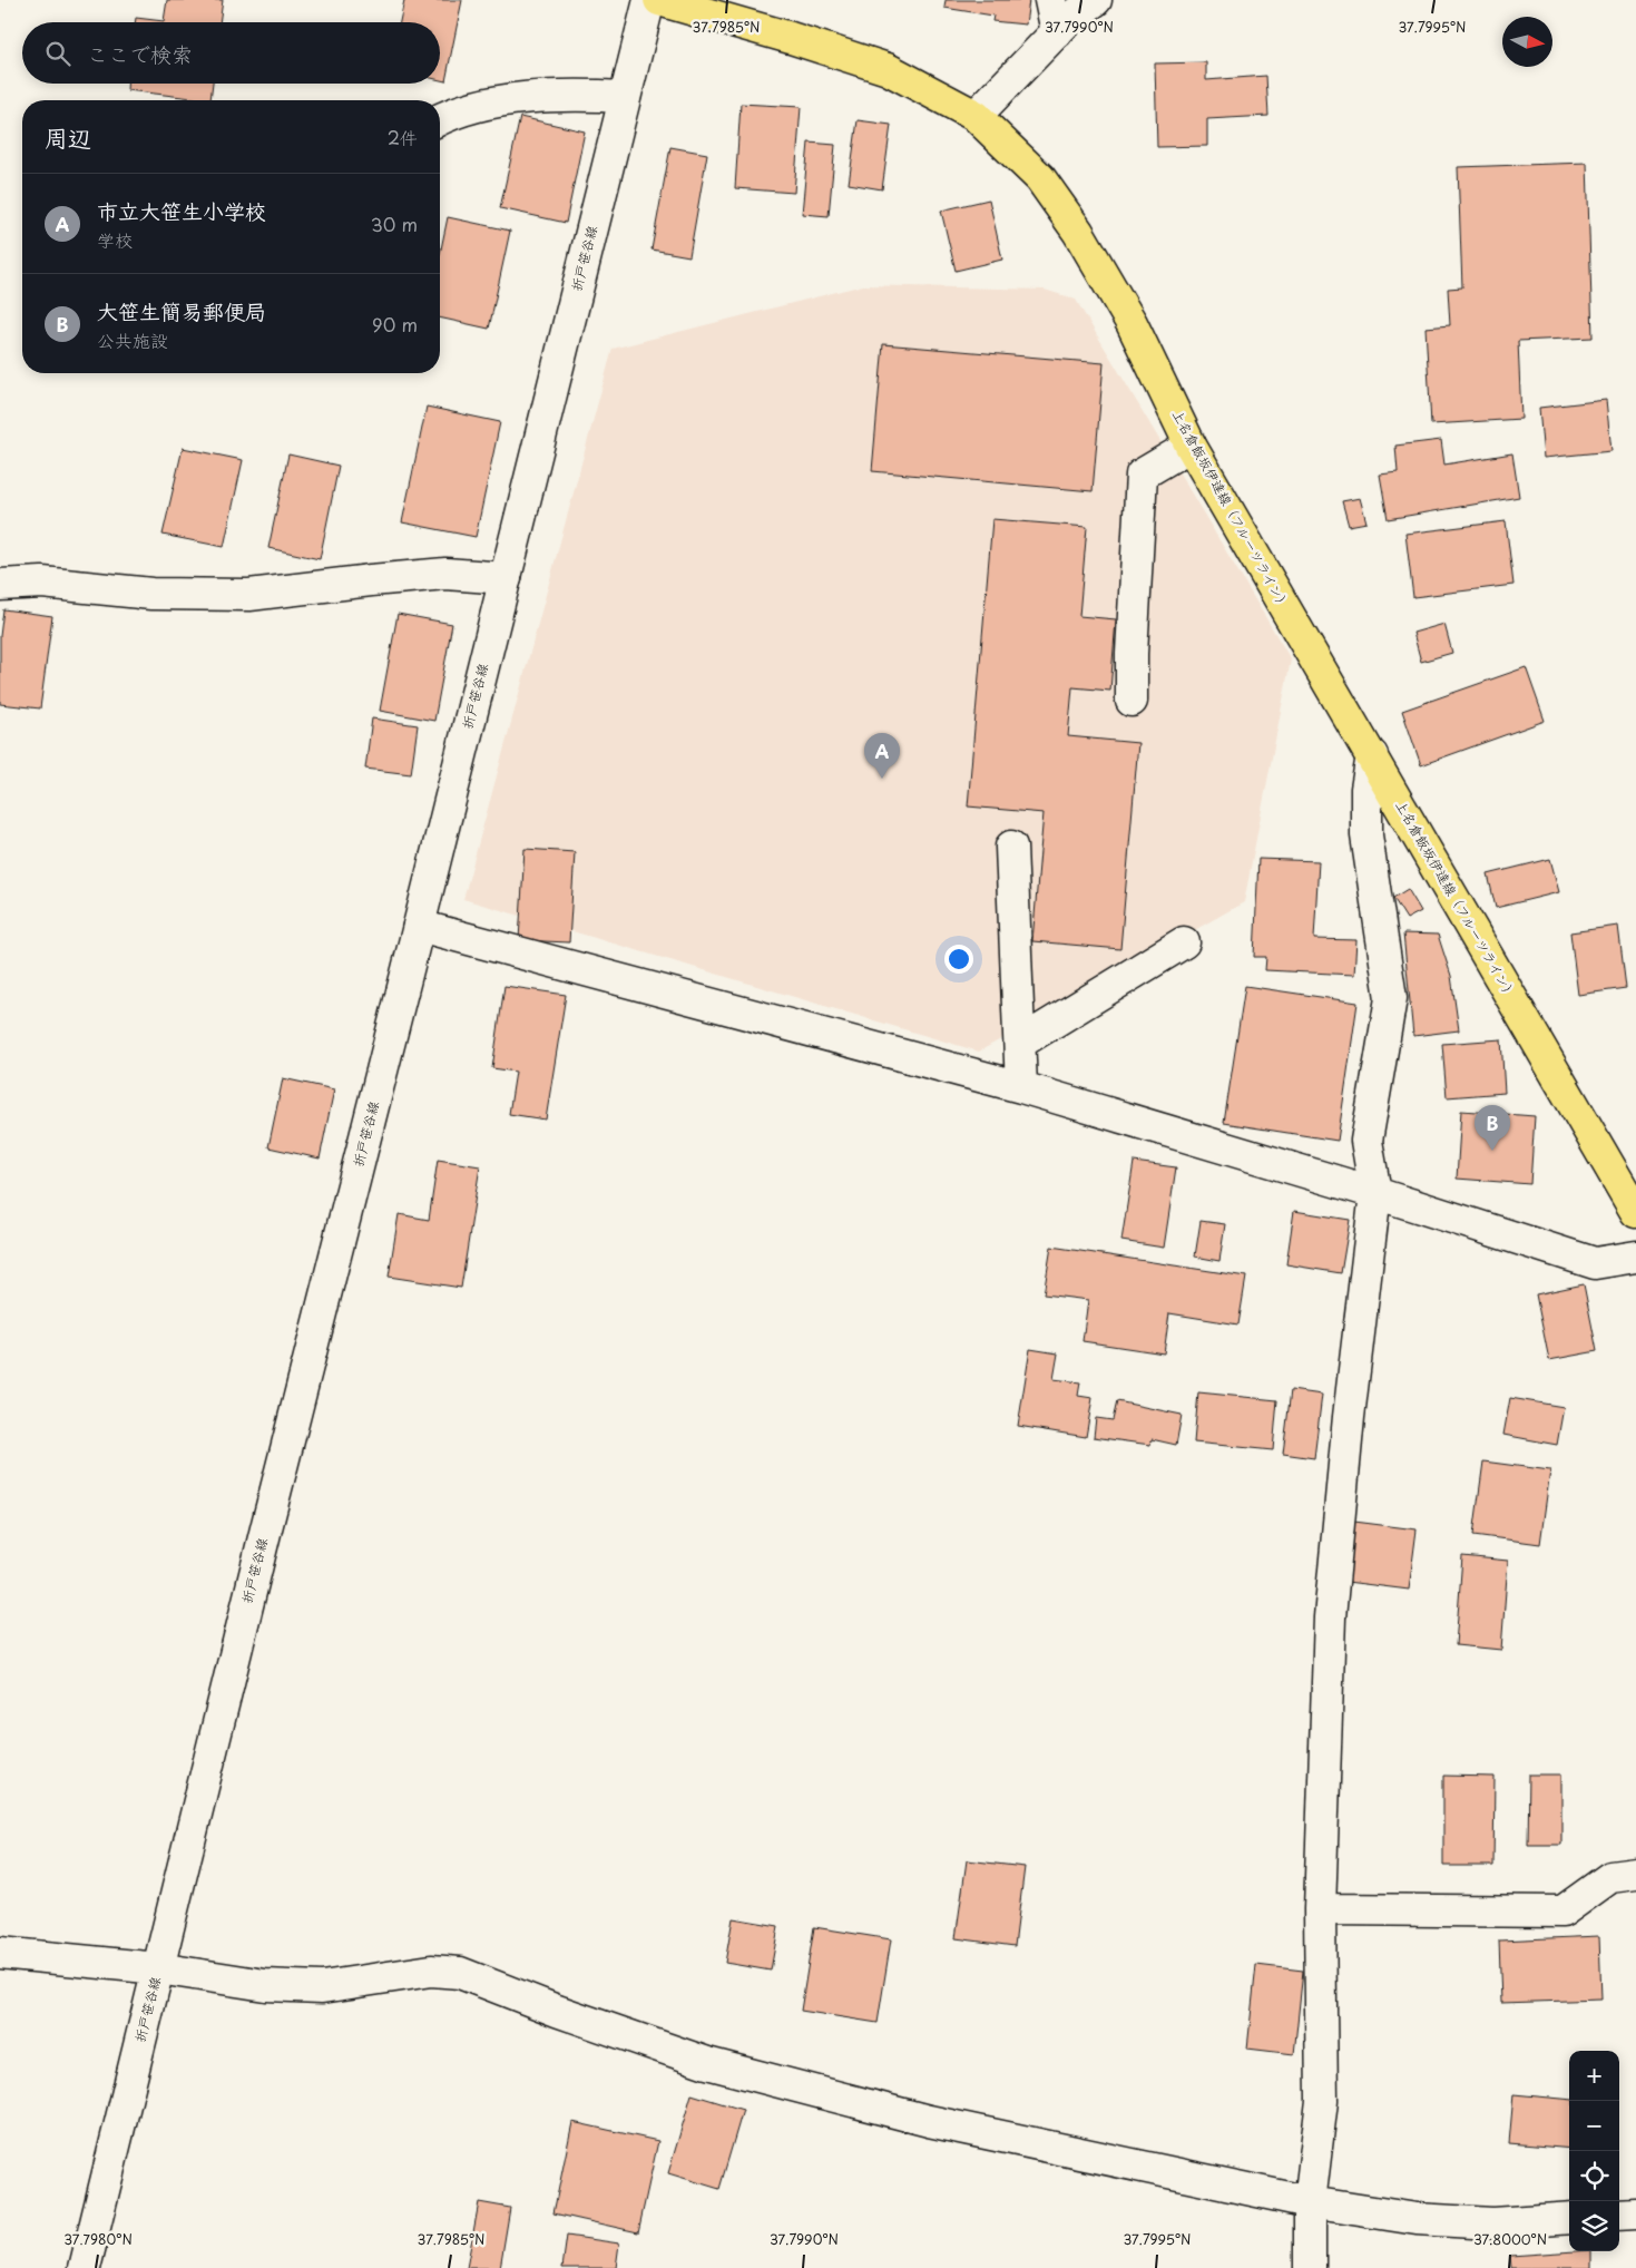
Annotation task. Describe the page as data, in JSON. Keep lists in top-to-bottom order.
{
  "streets": {
    "main road": ["上名倉飯坂伊達線（フルーツライン）"],
    "street": ["折戸笹谷線"]
  },
  "north": "right",
  "page": {
    "search": "ここで検索",
    "heading": ["周辺", "2件"],
    "list": [
      {
        "mark": "A",
        "name": "市立大笹生小学校",
        "note": "学校",
        "value": "30 m"
      },
      {
        "mark": "B",
        "name": "大笹生簡易郵便局",
        "note": "公共施設",
        "value": "90 m"
      }
    ],
    "pins": ["A", "B"],
    "map_buttons": ["+", "−"]
  },
  "coordinates": [
    "37.7985°N",
    "37.7990°N",
    "37.7995°N",
    "37.7980°N",
    "37.8000°N"
  ]
}
